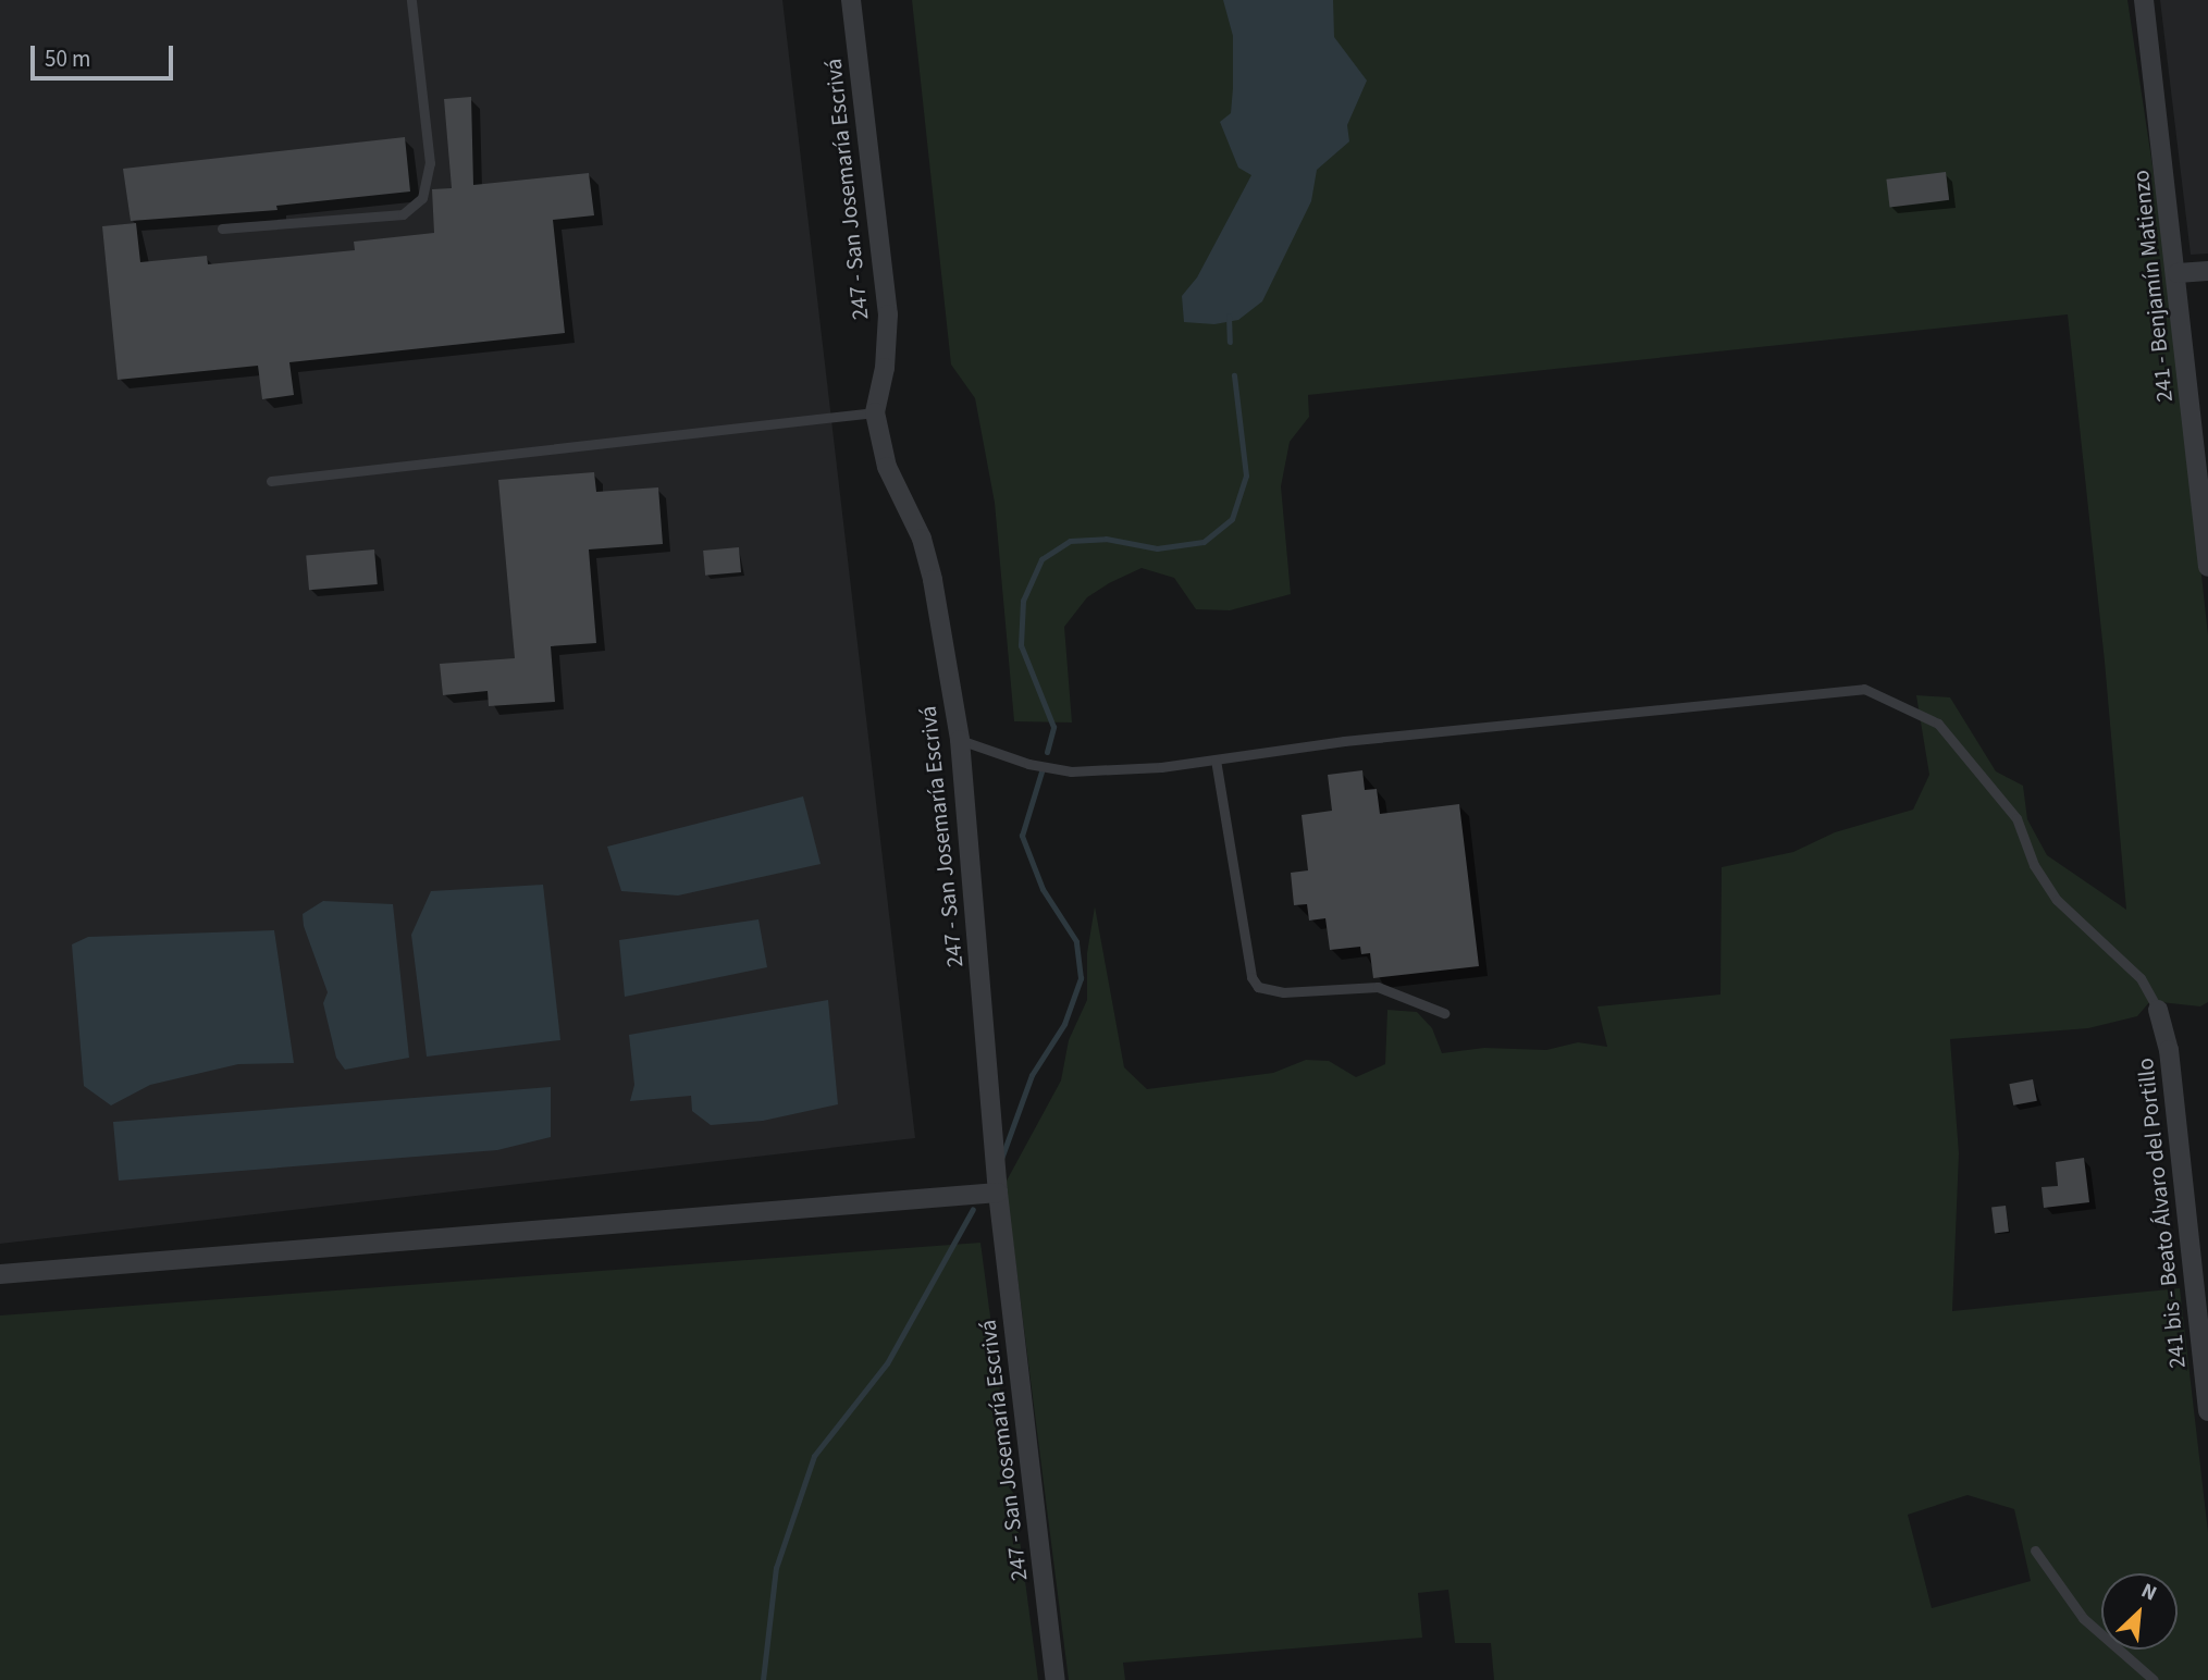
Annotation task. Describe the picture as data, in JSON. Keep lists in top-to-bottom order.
{
  "streets": {
    "street": ["247 - San Josemaría Escrivá", "241 - Benjamín Matienzo", "241 bis - Beato Álvaro del Portillo"]
  },
  "scale_bar": "50 m",
  "north": "top right"
}
